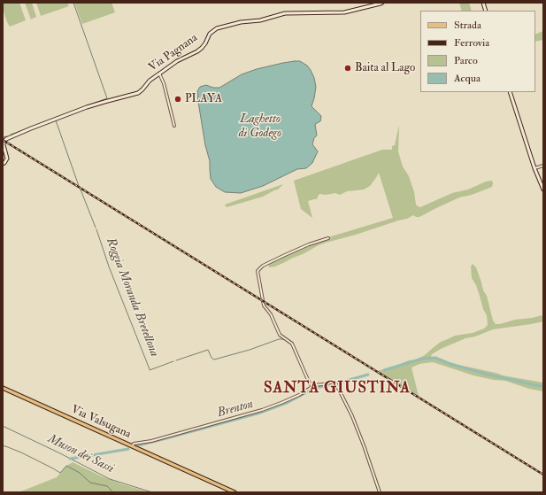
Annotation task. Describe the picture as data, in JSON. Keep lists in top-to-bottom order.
{
  "streets": {
    "main road": ["Via Valsugana"],
    "street": ["Via Pagnana"]
  },
  "districts": ["SANTA GIUSTINA"],
  "water": [
    "Laghetto di Godego",
    "Roggia Moranda Bretellona",
    "Brenton",
    "Muson dei Sassi"
  ],
  "places": ["Baita al Lago", "PLAYA"],
  "legend": [
    "Strada",
    "Ferrovia",
    "Parco",
    "Acqua"
  ]
}
